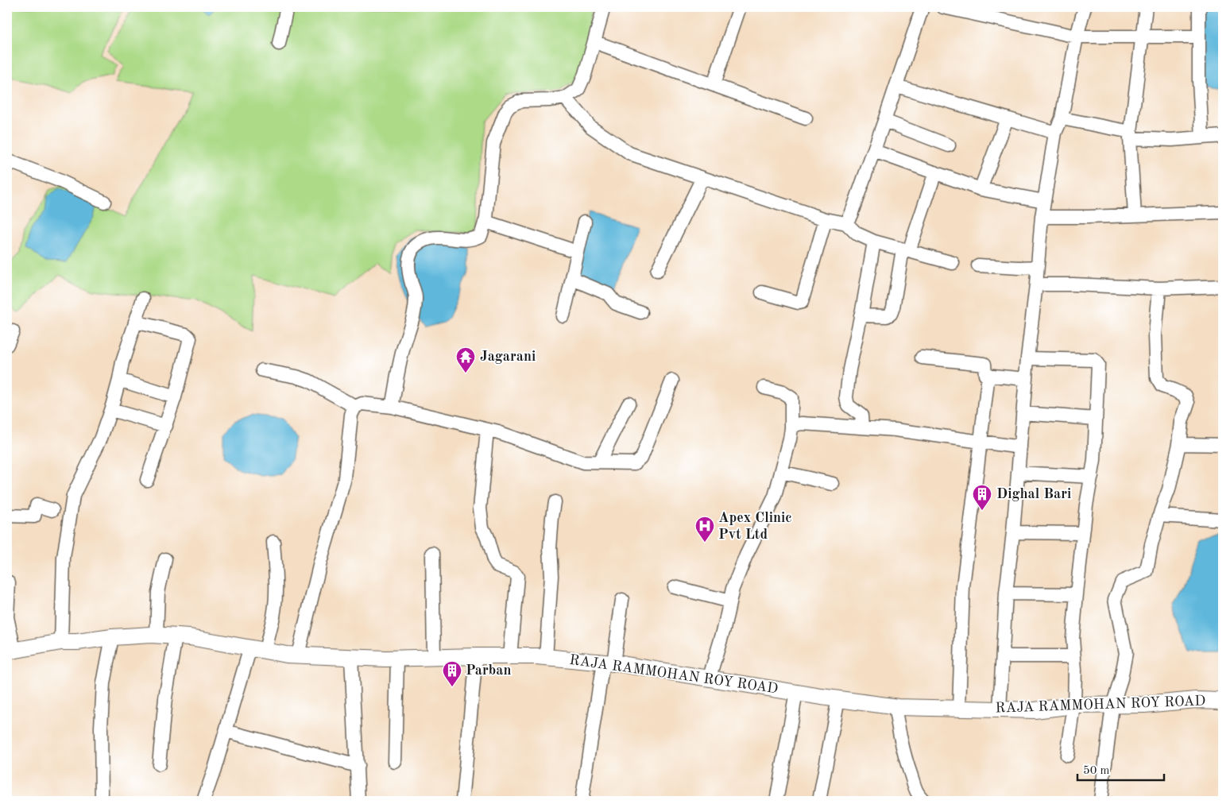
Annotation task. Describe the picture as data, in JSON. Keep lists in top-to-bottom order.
{
  "streets": {
    "main road": ["RAJA RAMMOHAN ROY ROAD"]
  },
  "places": {
    "temple": ["Jagarani"],
    "building": ["Dighal Bari", "Parban"],
    "hospital": ["Apex Clinic Pvt Ltd"]
  },
  "scale_bar": "50 m"
}
